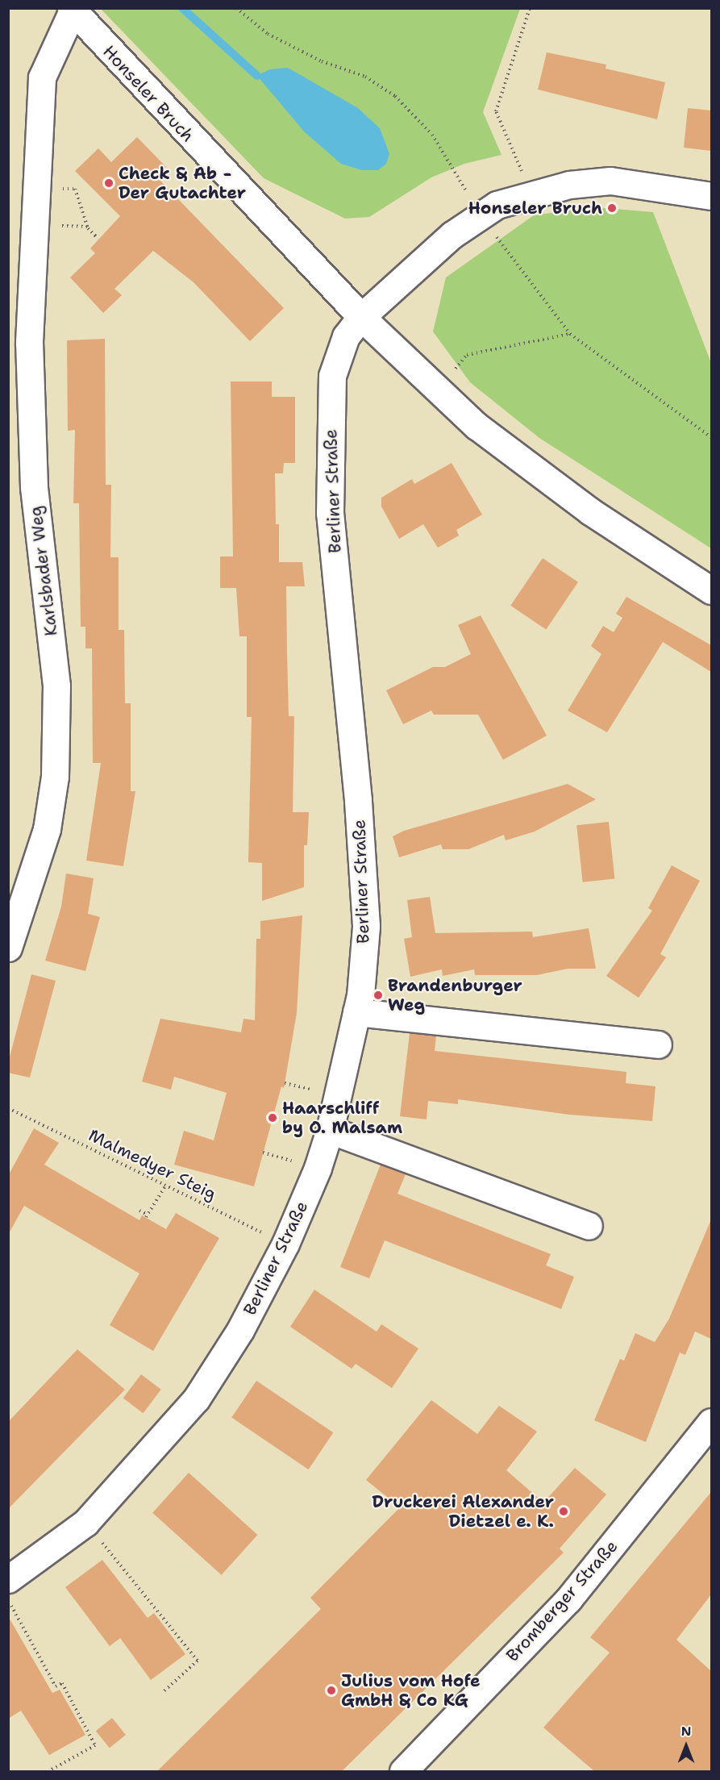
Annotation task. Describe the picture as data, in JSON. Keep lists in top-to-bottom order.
{
  "streets": {
    "street": [
      "Honseler Bruch",
      "Berliner Straße",
      "Karlsbader Weg",
      "Bromberger Straße"
    ],
    "path": ["Malmedyer Steig"]
  },
  "crossings": [
    ["Honseler Bruch", "Berliner Straße"],
    ["Honseler Bruch", "Karlsbader Weg"],
    ["Berliner Straße", "Malmedyer Steig"]
  ],
  "places": [
    "Check & Ab - Der Gutachter",
    "Honseler Bruch",
    "Brandenburger Weg",
    "Haarschliff by O. Malsam",
    "Druckerei Alexander Dietzel e. K.",
    "Julius vom Hofe GmbH & Co KG"
  ],
  "north": "top"
}
